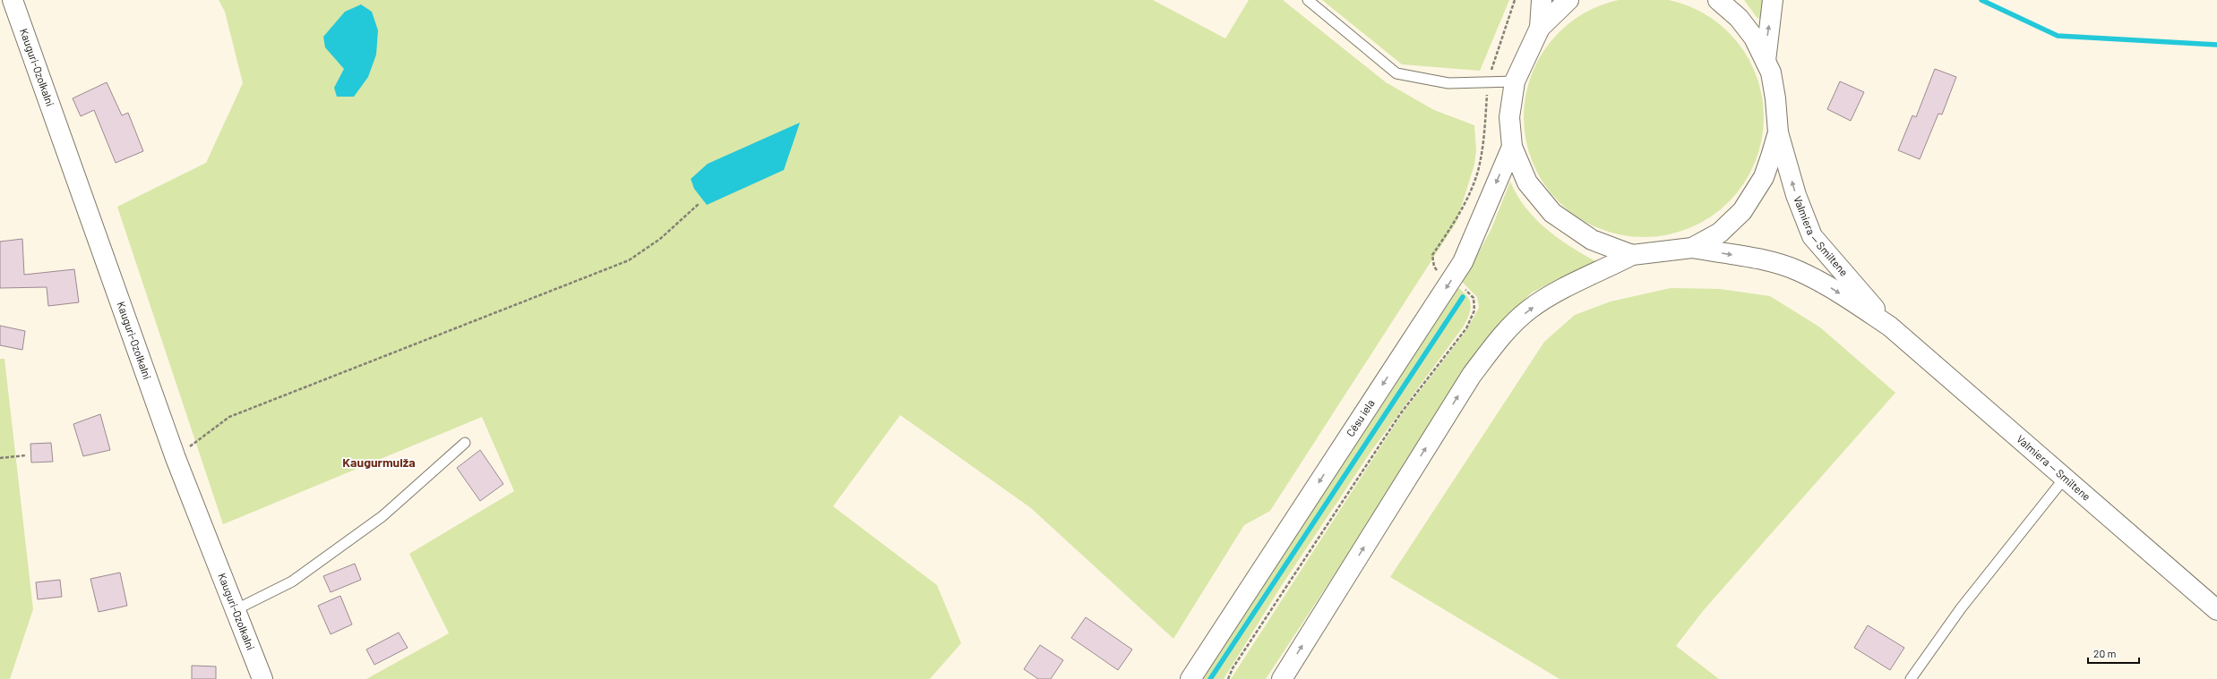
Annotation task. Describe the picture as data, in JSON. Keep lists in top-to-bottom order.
{
  "streets": {
    "main road": ["Kauguri-Ozolkalni", "Valmiera — Smiltene", "Cēsu iela"]
  },
  "districts": ["Kaugurmuiža"],
  "scale_bar": "20 m"
}
